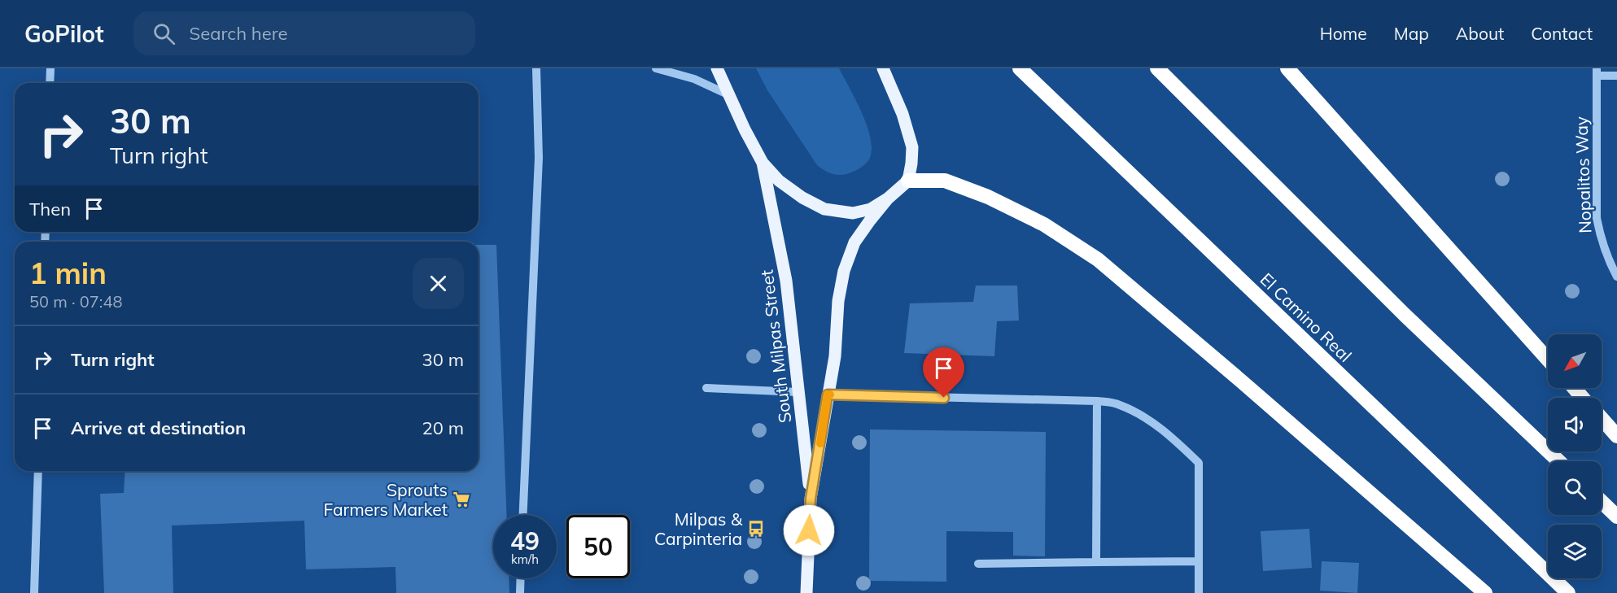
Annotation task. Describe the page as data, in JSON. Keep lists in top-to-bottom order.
{
  "streets": {
    "highway": ["El Camino Real"],
    "main road": ["South Milpas Street"],
    "street": ["Nopalitos Way"]
  },
  "places": {
    "supermarket": ["Sprouts Farmers Market"],
    "bus stop": ["Milpas & Carpinteria"]
  },
  "north": "bottom left",
  "page": {
    "header": "GoPilot",
    "search": "Search here",
    "nav": [
      "Home",
      "Map",
      "About",
      "Contact"
    ],
    "turn": ["30 m", "Turn right"],
    "then": "Then",
    "heading": ["1 min", "50 m · 07:48"],
    "list": [
      {
        "name": "Turn right",
        "value": "30 m"
      },
      {
        "name": "Arrive at destination",
        "value": "20 m"
      }
    ],
    "speed": "49 km/h",
    "limit": "50"
  }
}
